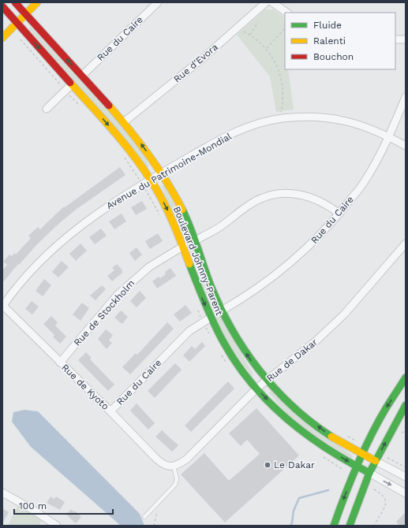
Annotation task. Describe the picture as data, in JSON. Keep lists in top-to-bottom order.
{
  "streets": {
    "main road": ["Boulevard Johnny-Parent"],
    "street": [
      "Rue du Caire",
      "Rue d'Evora",
      "Avenue du Patrimoine-Mondial",
      "Rue de Stockholm",
      "Rue de Dakar",
      "Rue de Kyoto"
    ]
  },
  "crossings": [
    ["Rue du Caire", "Avenue du Patrimoine-Mondial"],
    ["Rue du Caire", "Boulevard Johnny-Parent"],
    ["Rue du Caire", "Rue de Kyoto"],
    ["Rue d'Evora", "Boulevard Johnny-Parent"],
    ["Avenue du Patrimoine-Mondial", "Boulevard Johnny-Parent"],
    ["Avenue du Patrimoine-Mondial", "Rue de Kyoto"],
    ["Boulevard Johnny-Parent", "Rue de Stockholm"],
    ["Boulevard Johnny-Parent", "Rue de Dakar"],
    ["Rue de Stockholm", "Rue de Kyoto"],
    ["Rue de Dakar", "Rue de Kyoto"]
  ],
  "places": ["Le Dakar"],
  "legend": ["Fluide", "Ralenti", "Bouchon"],
  "scale_bar": "100 m"
}
